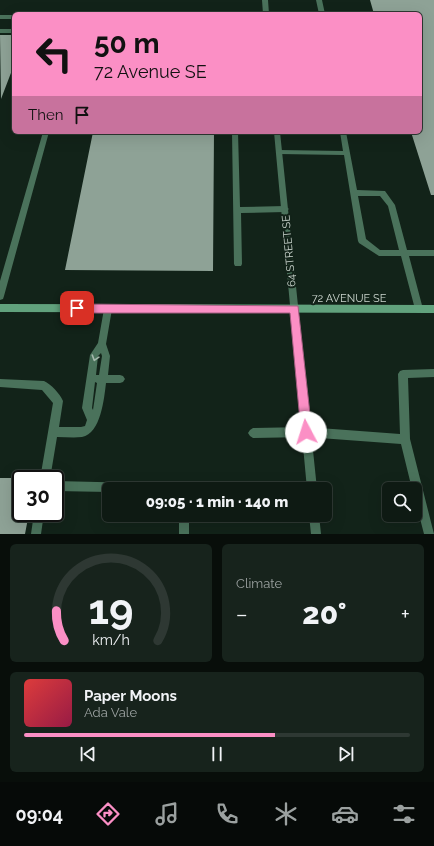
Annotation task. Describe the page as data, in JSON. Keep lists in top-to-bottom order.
{
  "streets": {
    "street": ["64 STREET SE", "72 AVENUE SE"]
  },
  "crossings": [
    ["64 STREET SE", "72 AVENUE SE"]
  ],
  "page": {
    "turn": ["50 m", "72 Avenue SE"],
    "then": "Then",
    "limit": "30",
    "trip": "09:05 · 1 min · 140 m",
    "tile": "Climate",
    "heat": ["−", "20°", "+"],
    "song": ["Paper Moons", "Ada Vale"],
    "tabs": "09:04",
    "gauge": ["19", "km/h"]
  }
}
